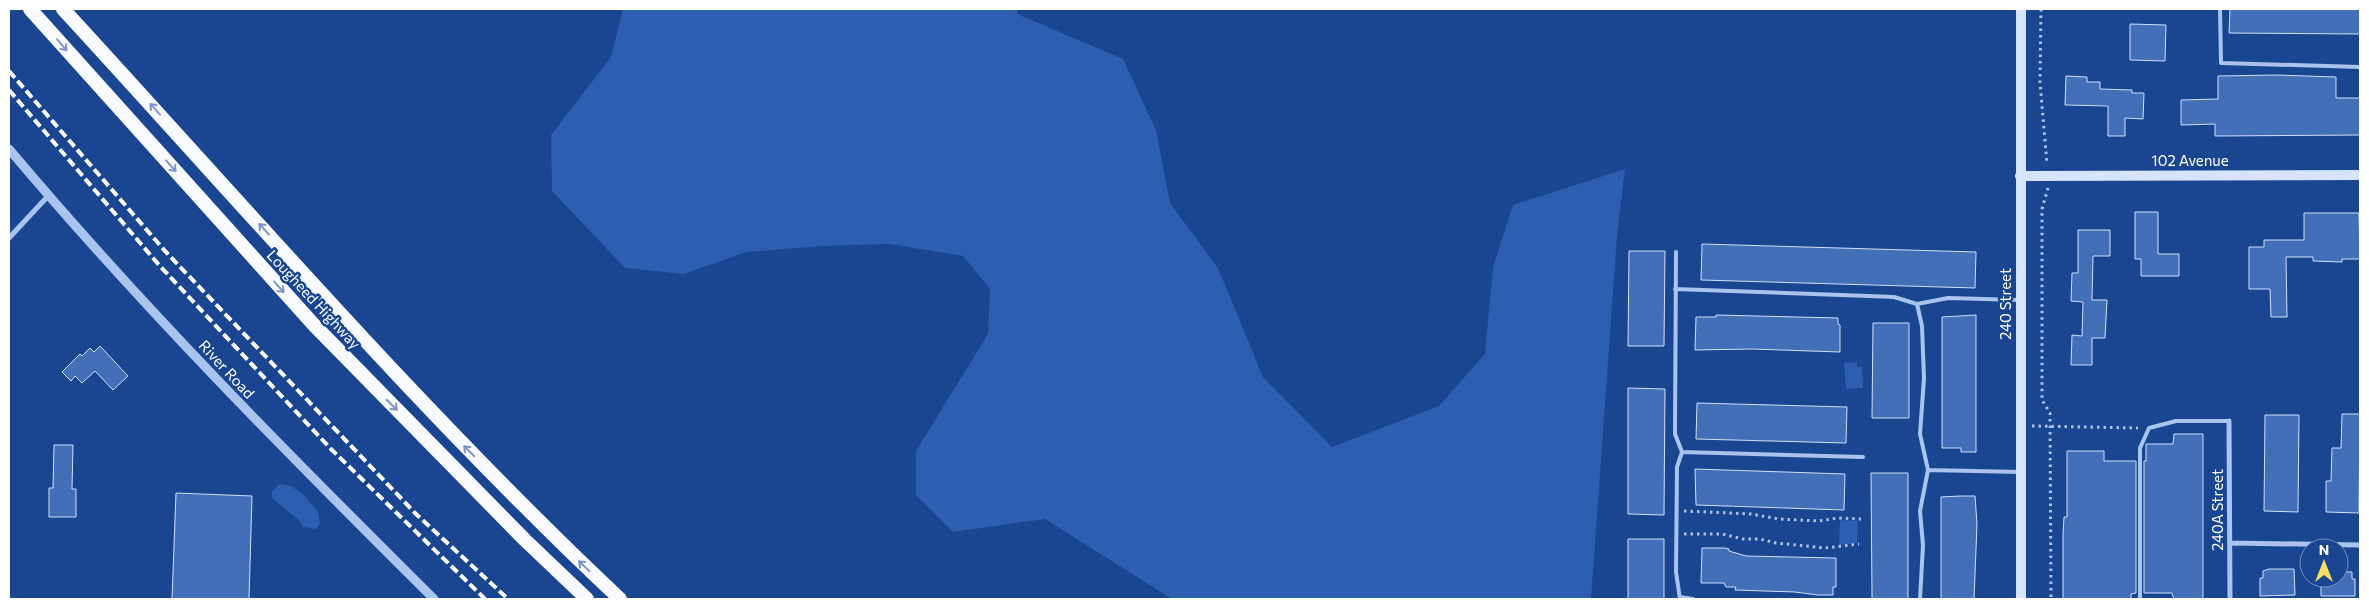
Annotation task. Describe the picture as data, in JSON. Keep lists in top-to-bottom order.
{
  "streets": {
    "highway": ["Lougheed Highway"],
    "main road": ["102 Avenue", "240 Street"],
    "street": ["River Road", "240A Street"]
  },
  "crossings": [
    ["102 Avenue", "240 Street"]
  ],
  "north": "top"
}
